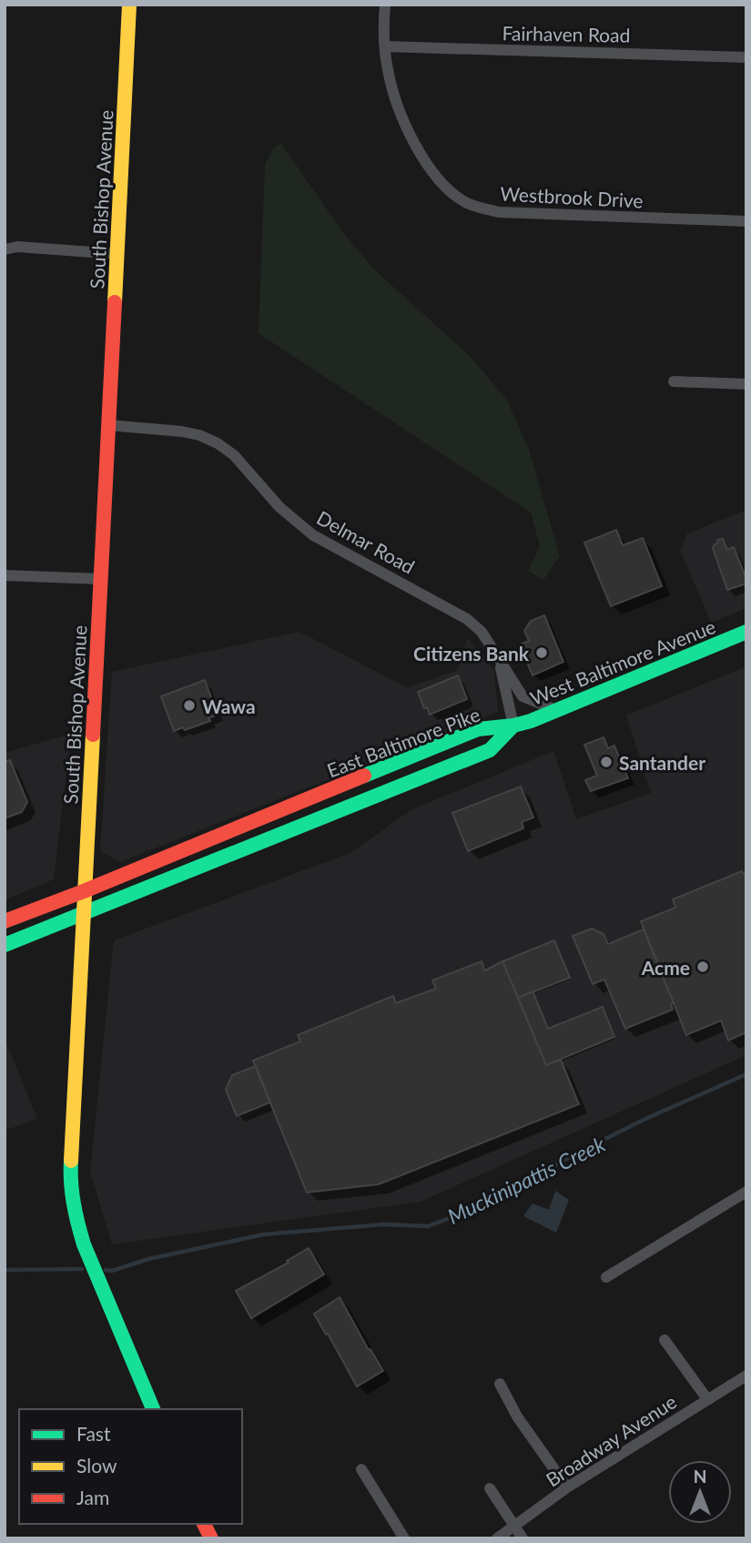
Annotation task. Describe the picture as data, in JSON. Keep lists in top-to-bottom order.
{
  "streets": {
    "main road": ["South Bishop Avenue", "West Baltimore Avenue", "East Baltimore Pike"],
    "street": [
      "Fairhaven Road",
      "Westbrook Drive",
      "Delmar Road",
      "Broadway Avenue"
    ]
  },
  "crossings": [
    ["Fairhaven Road", "Westbrook Drive"],
    ["South Bishop Avenue", "Delmar Road"],
    ["South Bishop Avenue", "East Baltimore Pike"],
    ["Delmar Road", "West Baltimore Avenue"],
    ["Delmar Road", "East Baltimore Pike"],
    ["West Baltimore Avenue", "East Baltimore Pike"]
  ],
  "water": ["Muckinipattis Creek"],
  "places": [
    "Citizens Bank",
    "Wawa",
    "Santander",
    "Acme"
  ],
  "legend": ["Fast", "Slow", "Jam"],
  "north": "top"
}
